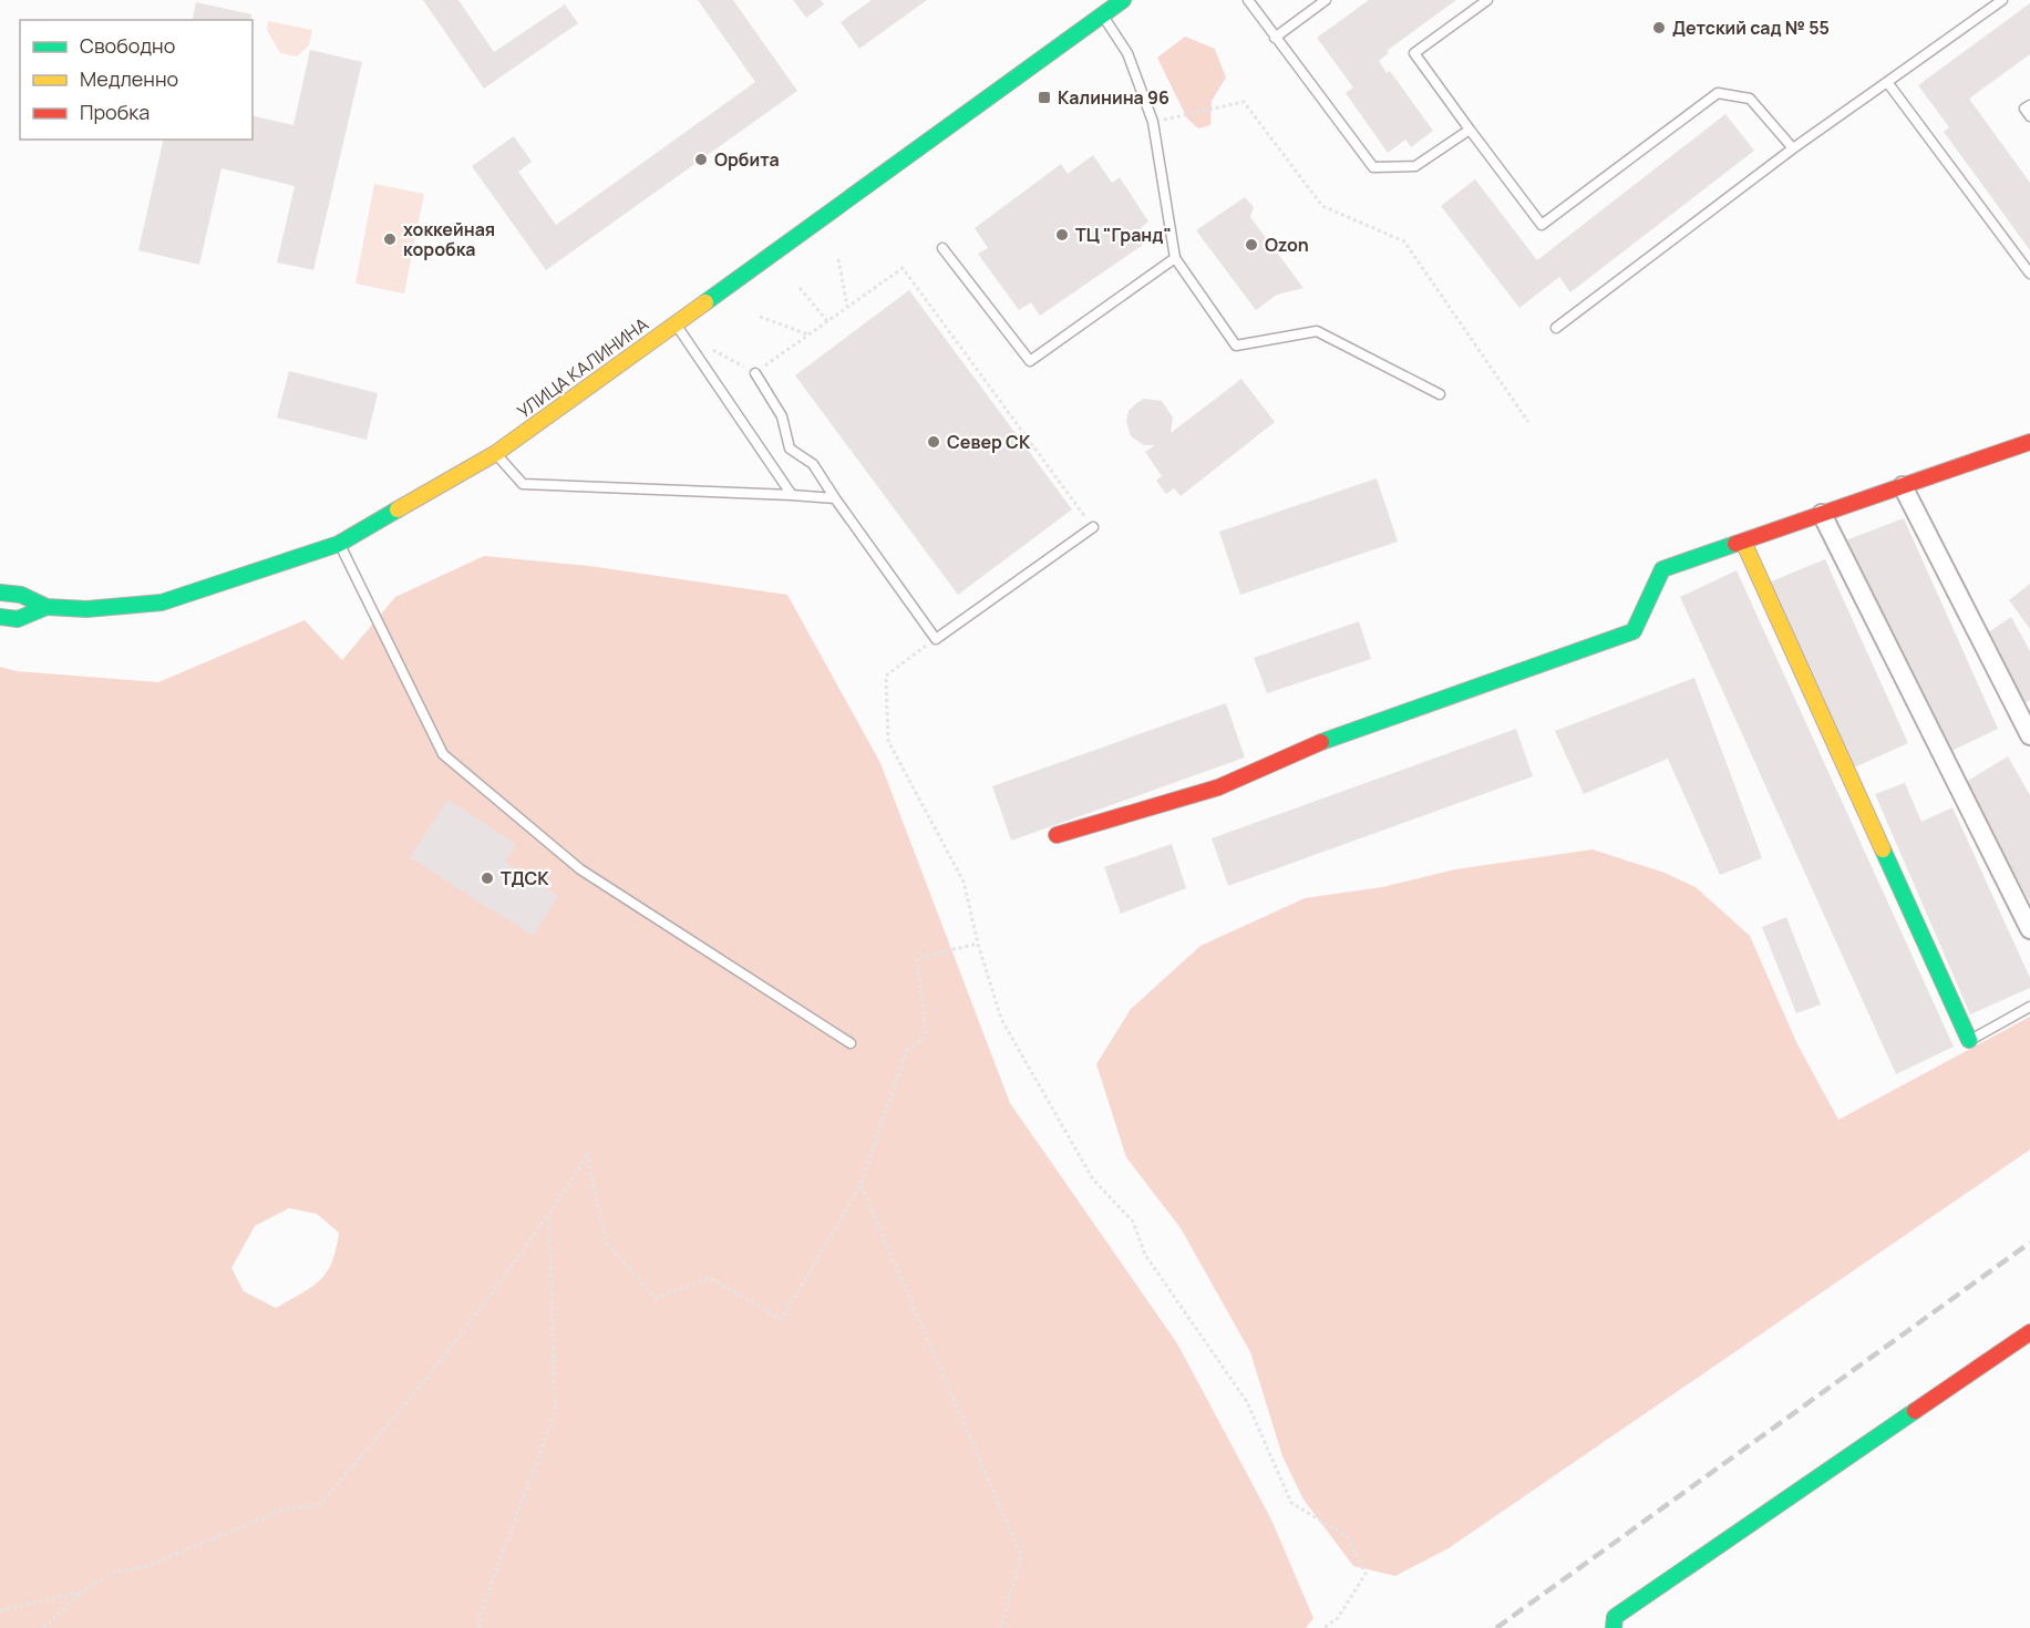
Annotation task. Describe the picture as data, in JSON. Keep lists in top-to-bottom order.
{
  "streets": {
    "street": ["УЛИЦА КАЛИНИНА"]
  },
  "places": {
    "other": [
      "Детский сад № 55",
      "Орбита",
      "ТЦ \"Гранд\"",
      "хоккейная коробка",
      "Ozon",
      "Север СК",
      "ТДСК"
    ],
    "transit": ["Калинина 96"]
  },
  "legend": ["Свободно", "Медленно", "Пробка"]
}
